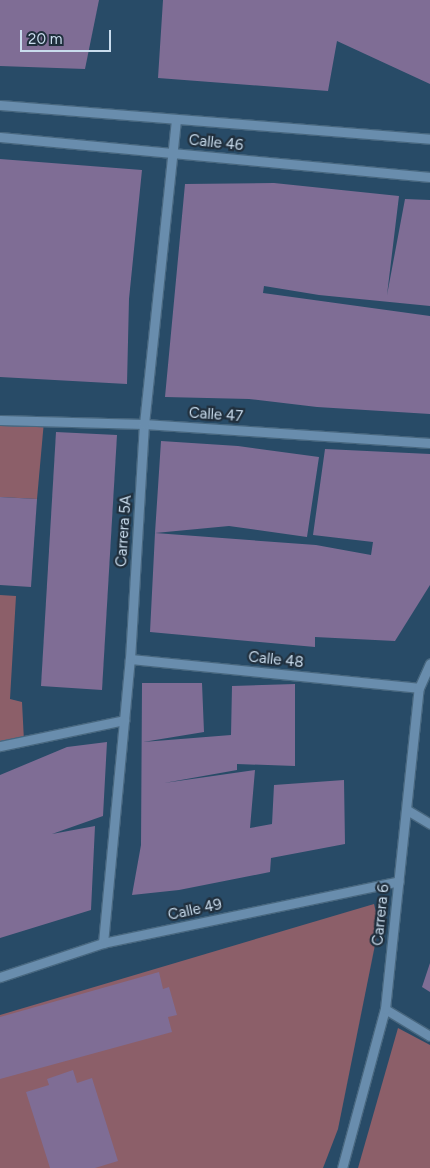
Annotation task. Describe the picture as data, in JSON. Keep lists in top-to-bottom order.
{
  "streets": {
    "street": [
      "Calle 46",
      "Calle 47",
      "Carrera 5A",
      "Calle 48",
      "Calle 49",
      "Carrera 6"
    ]
  },
  "crossings": [
    ["Calle 46", "Carrera 5A"],
    ["Calle 47", "Carrera 5A"],
    ["Carrera 5A", "Calle 48"],
    ["Carrera 5A", "Calle 49"],
    ["Calle 48", "Carrera 6"],
    ["Calle 49", "Carrera 6"]
  ],
  "scale_bar": "20 m"
}
